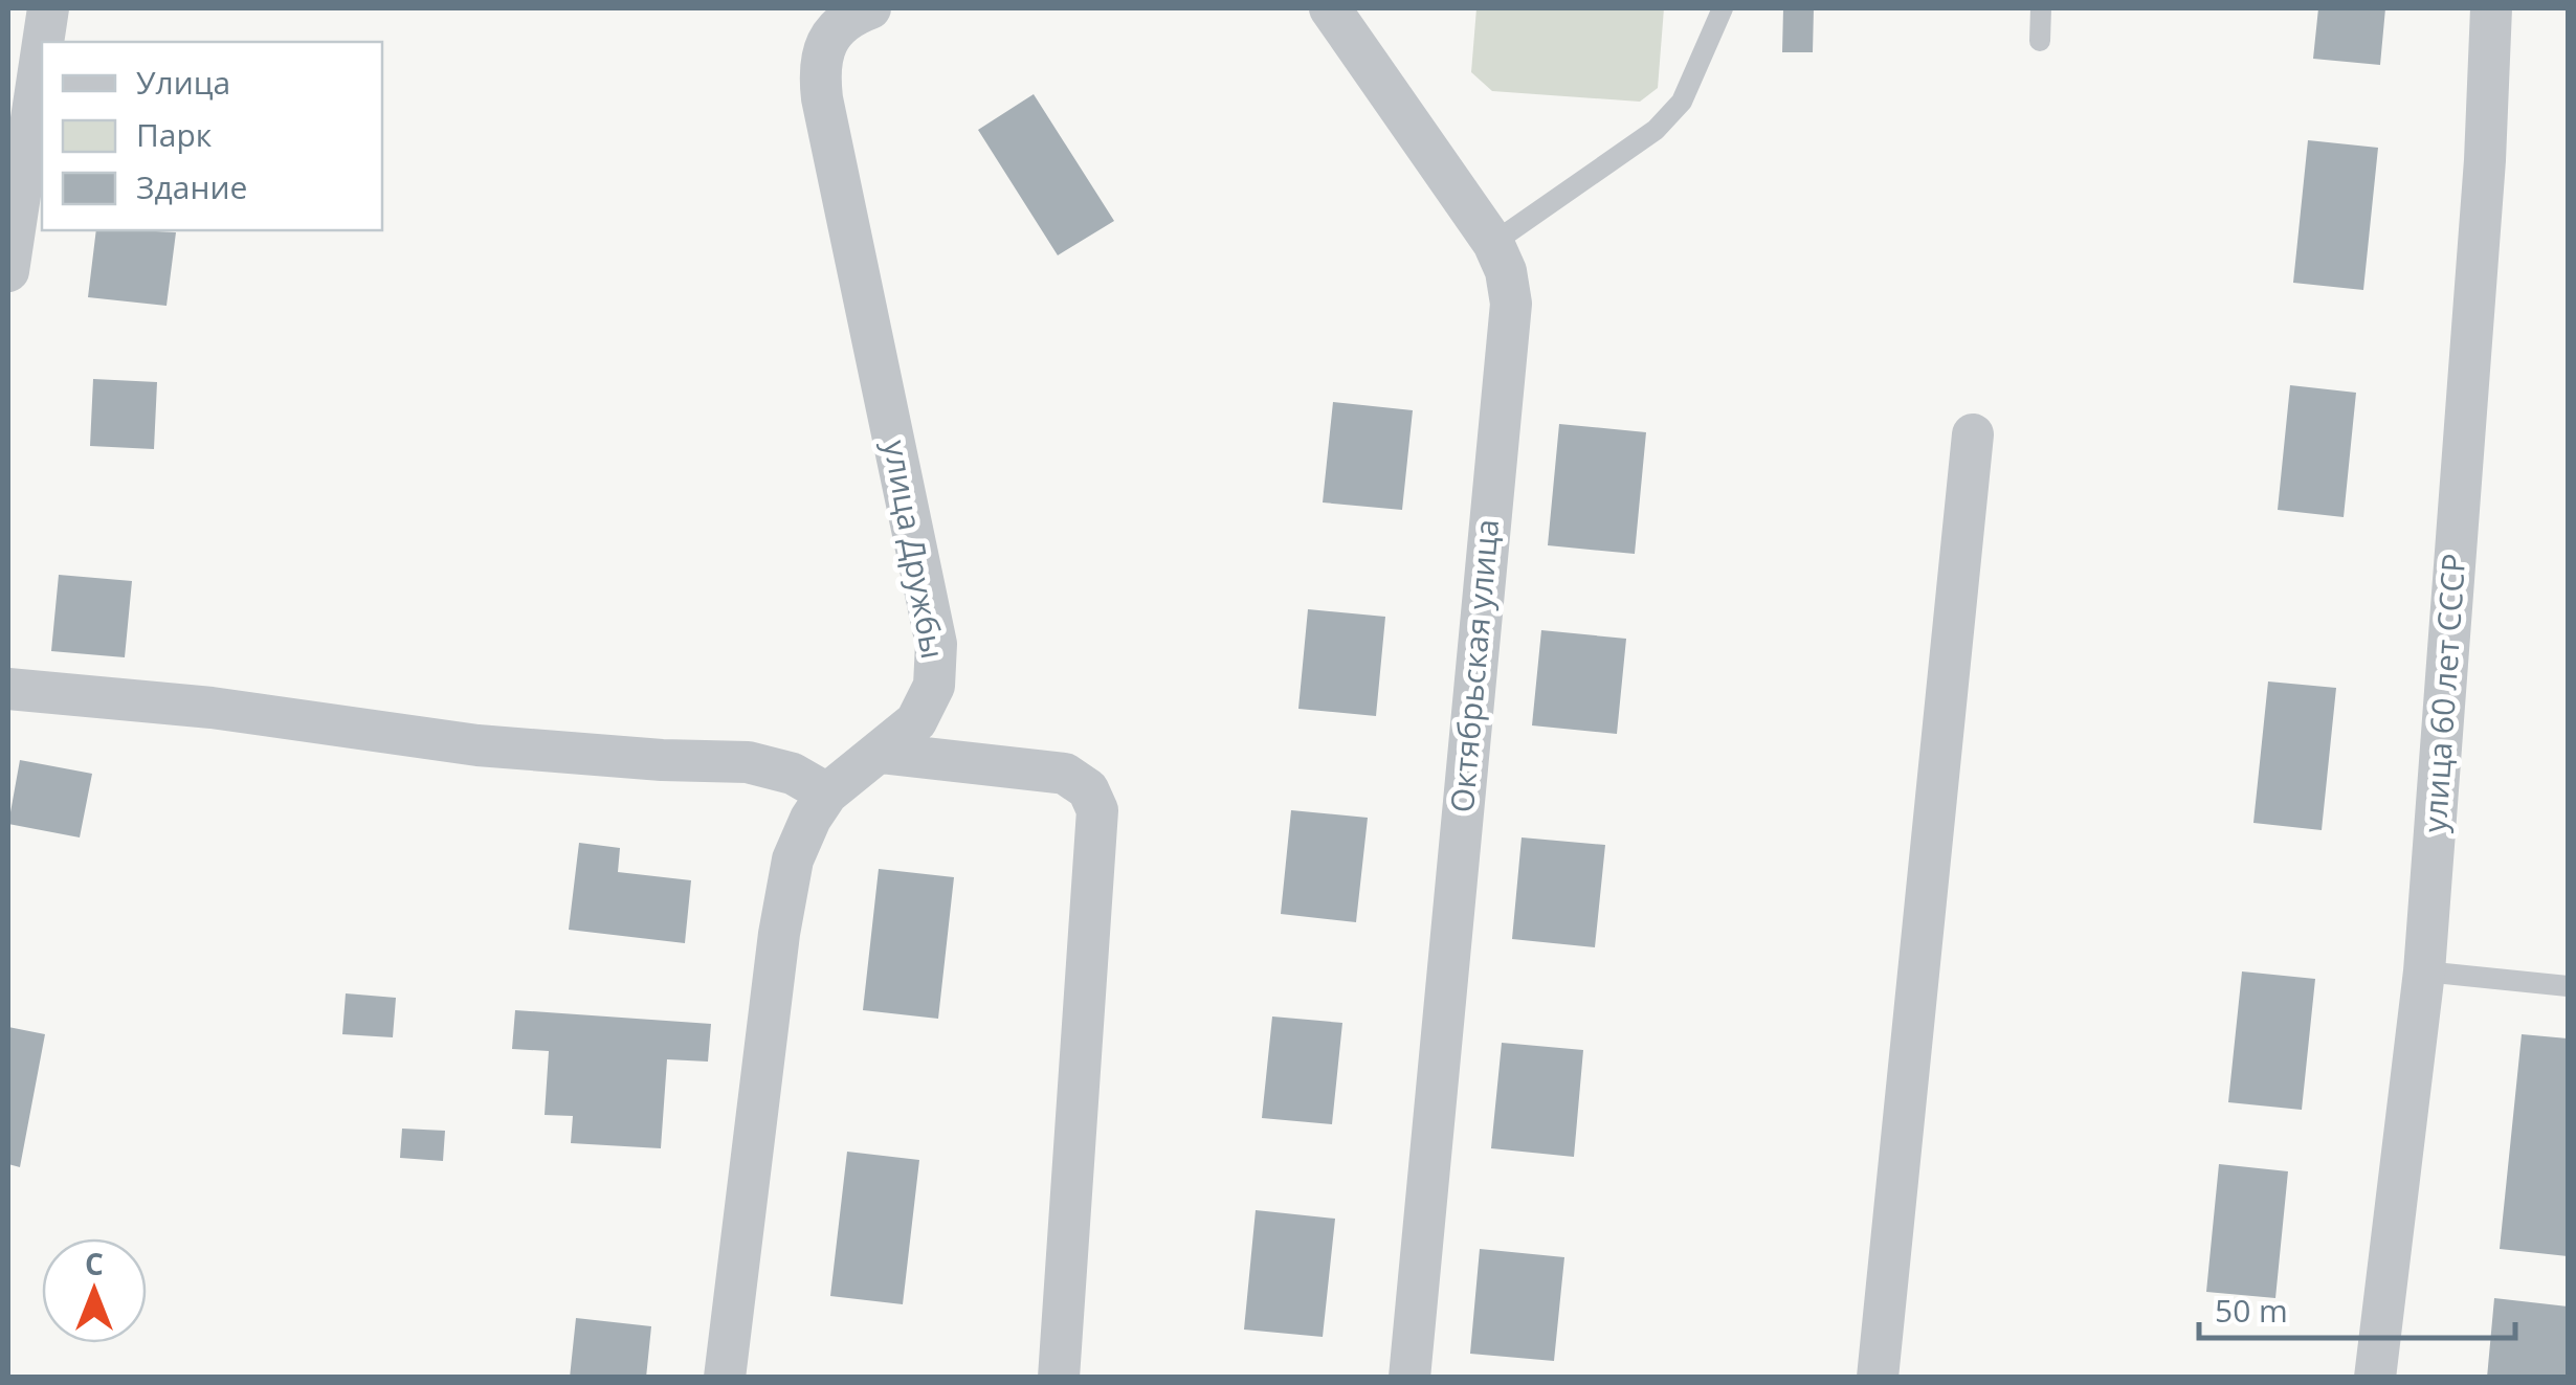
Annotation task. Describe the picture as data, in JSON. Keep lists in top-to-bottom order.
{
  "streets": {
    "street": ["улица Дружбы", "Октябрьская улица", "улица 60 лет СССР"]
  },
  "legend": ["Улица", "Парк", "Здание"],
  "scale_bar": "50 m",
  "north": "top"
}
